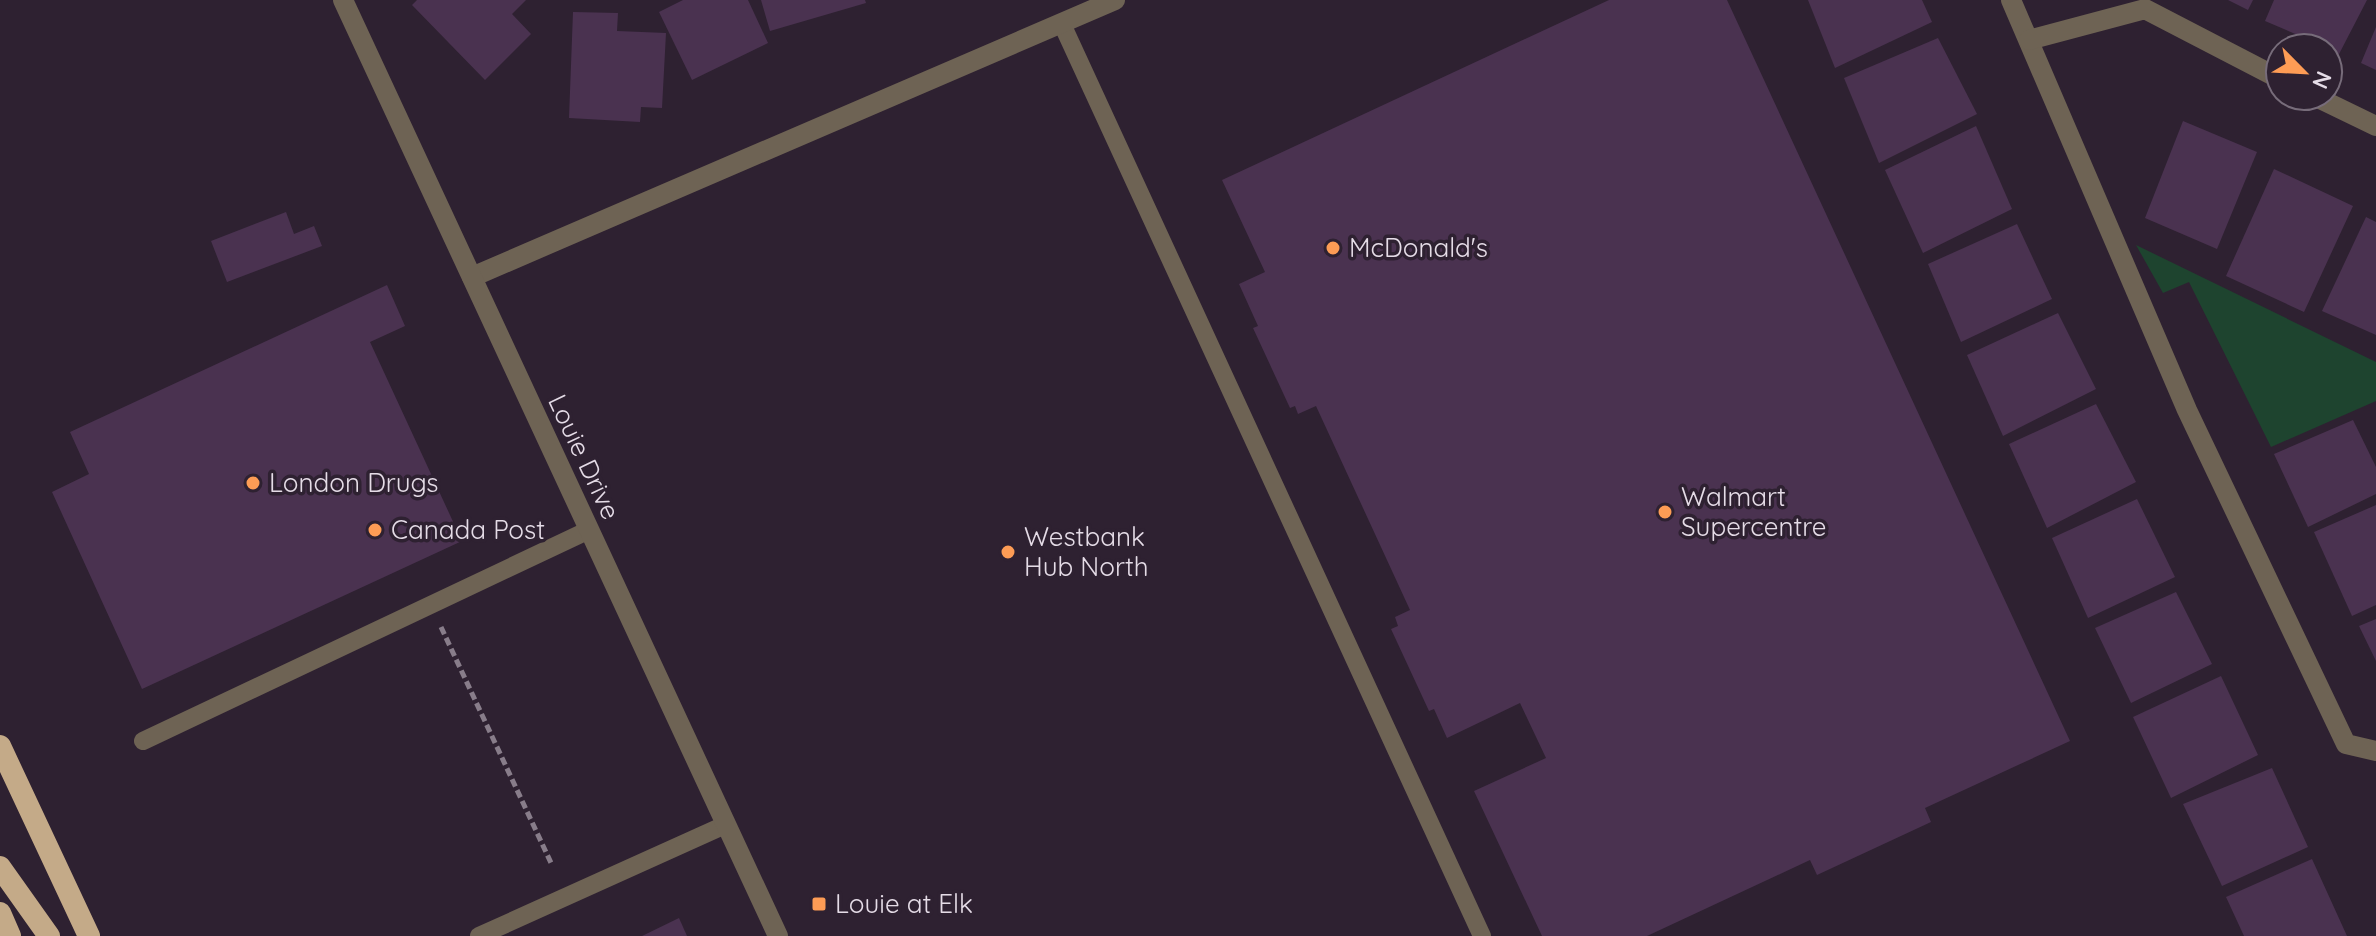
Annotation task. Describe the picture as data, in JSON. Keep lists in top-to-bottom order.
{
  "streets": {
    "street": ["Louie Drive"]
  },
  "places": {
    "other": [
      "McDonald's",
      "London Drugs",
      "Walmart Supercentre",
      "Canada Post",
      "Westbank Hub North"
    ],
    "transit": ["Louie at Elk"]
  },
  "north": "bottom right"
}
